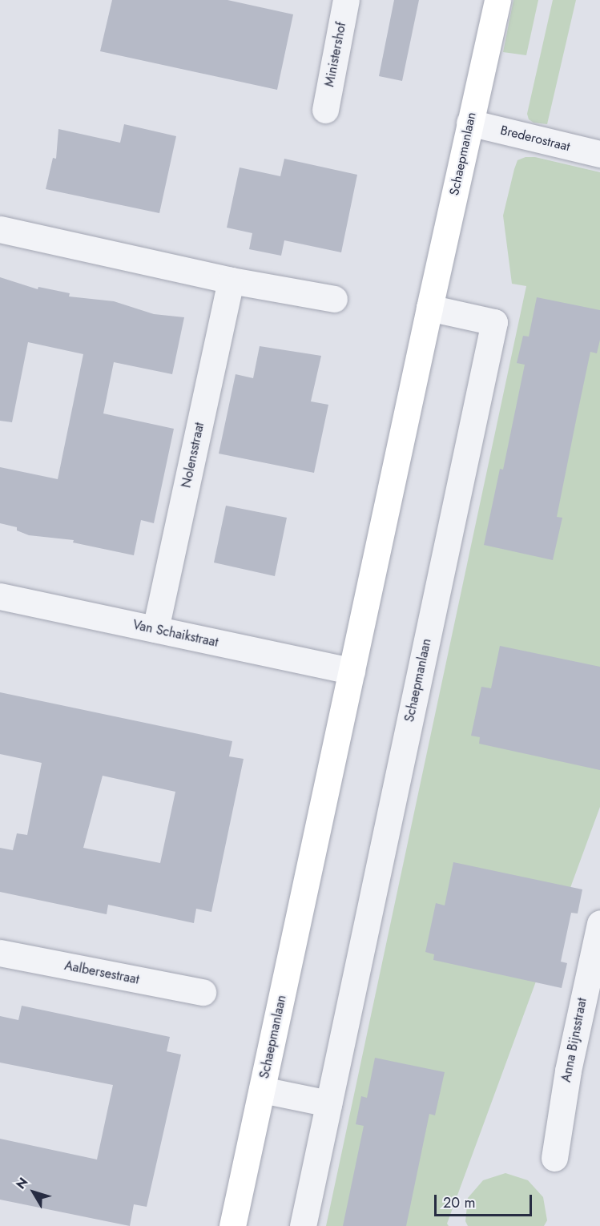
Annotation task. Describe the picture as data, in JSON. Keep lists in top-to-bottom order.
{
  "streets": {
    "street": [
      "Ministershof",
      "Brederostraat",
      "Schaepmanlaan",
      "Nolensstraat",
      "Van Schaikstraat",
      "Aalbersestraat",
      "Anna Bijnsstraat"
    ]
  },
  "crossings": [
    ["Brederostraat", "Schaepmanlaan"],
    ["Schaepmanlaan", "Van Schaikstraat"],
    ["Nolensstraat", "Van Schaikstraat"]
  ],
  "scale_bar": "20 m",
  "north": "top left"
}
